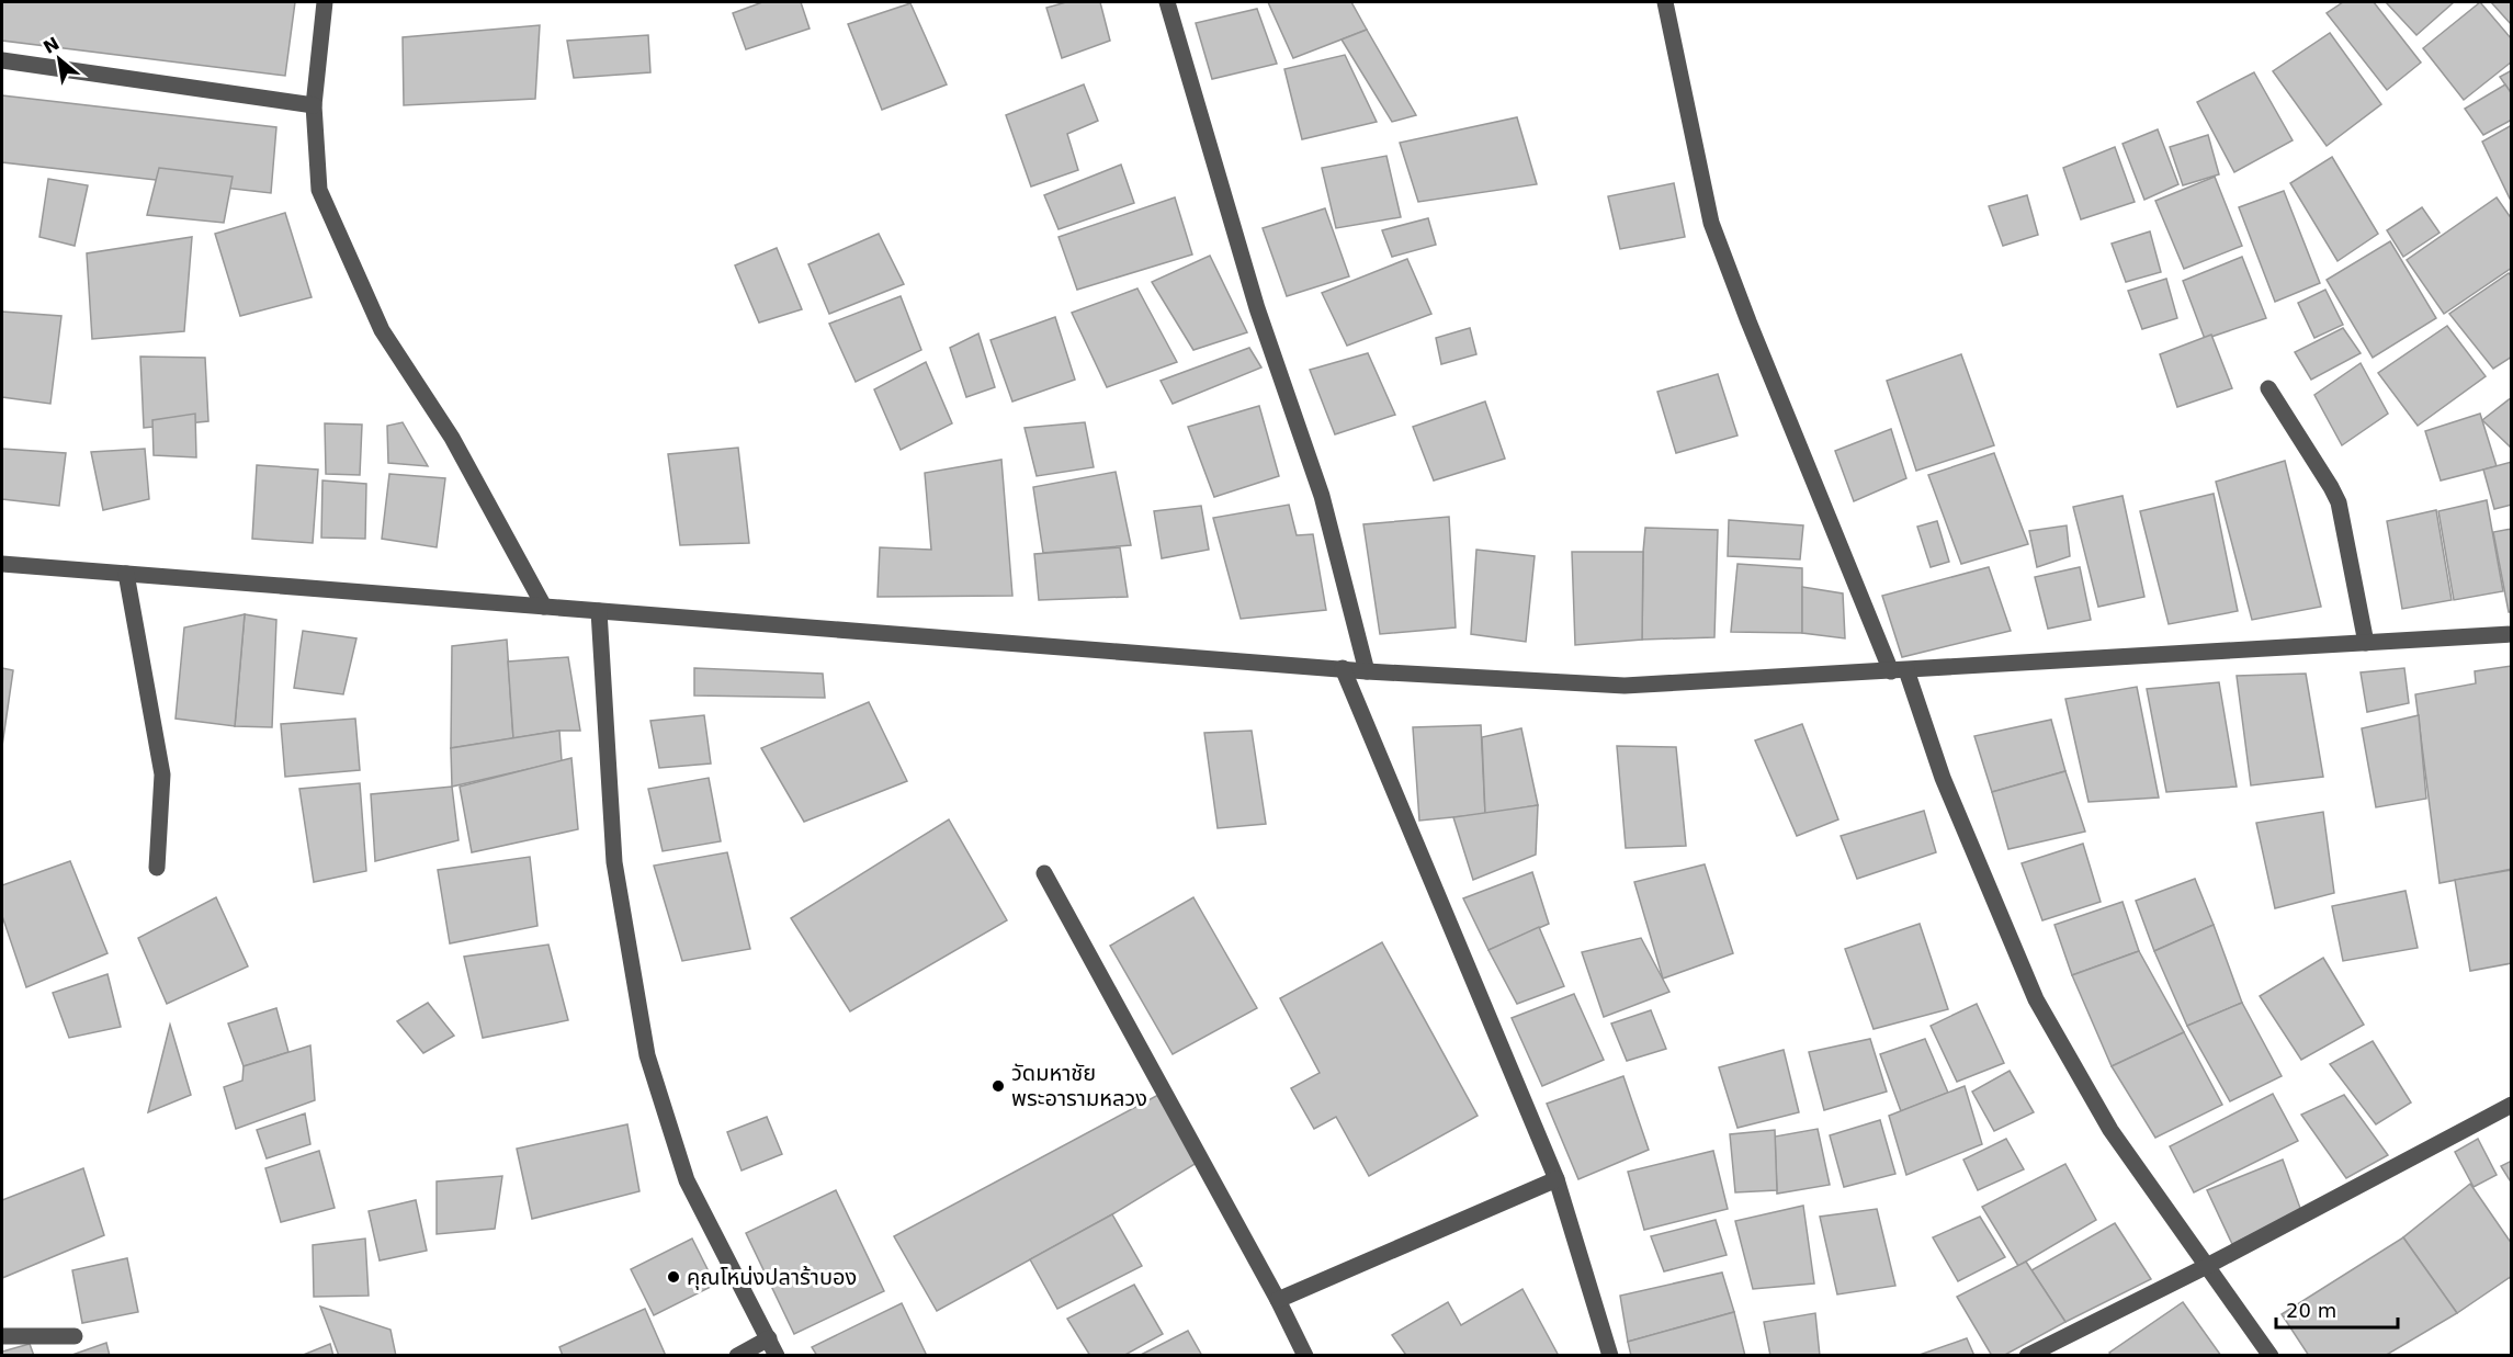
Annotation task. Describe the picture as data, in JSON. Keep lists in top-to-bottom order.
{
  "places": ["วัดมหาชัย พระอารามหลวง", "คุณโหน่งปลาร้าบอง"],
  "scale_bar": "20 m",
  "north": "top left"
}
